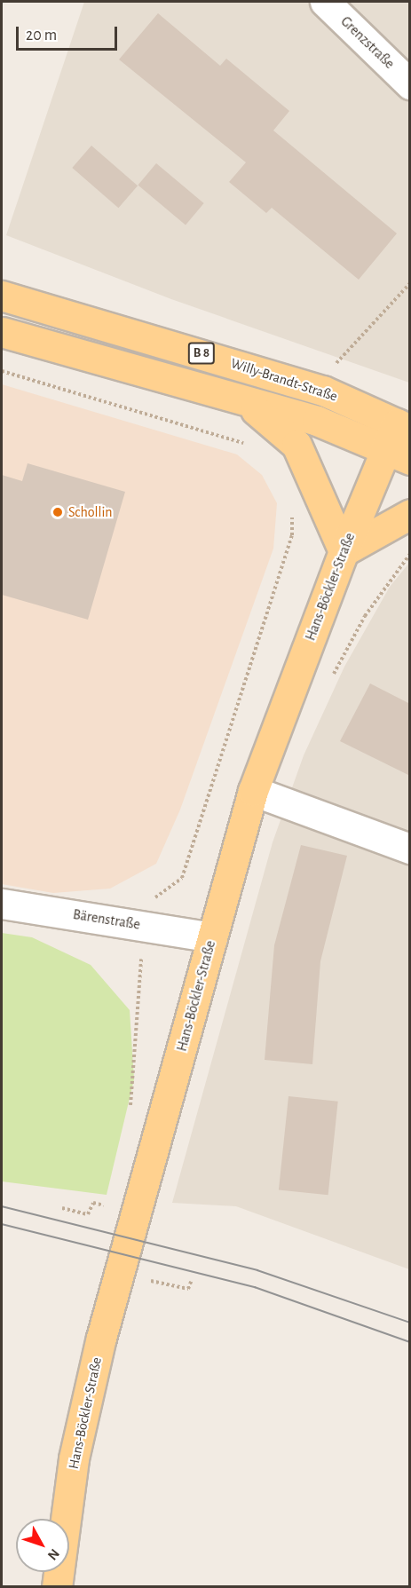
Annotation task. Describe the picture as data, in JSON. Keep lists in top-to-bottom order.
{
  "streets": {
    "main road": ["B 8", "Willy-Brandt-Straße", "Hans-Böckler-Straße"],
    "street": ["Grenzstraße", "Bärenstraße"]
  },
  "crossings": [
    ["Willy-Brandt-Straße", "Hans-Böckler-Straße"],
    ["Hans-Böckler-Straße", "Bärenstraße"]
  ],
  "places": ["Schollin"],
  "scale_bar": "20 m",
  "north": "bottom right"
}
